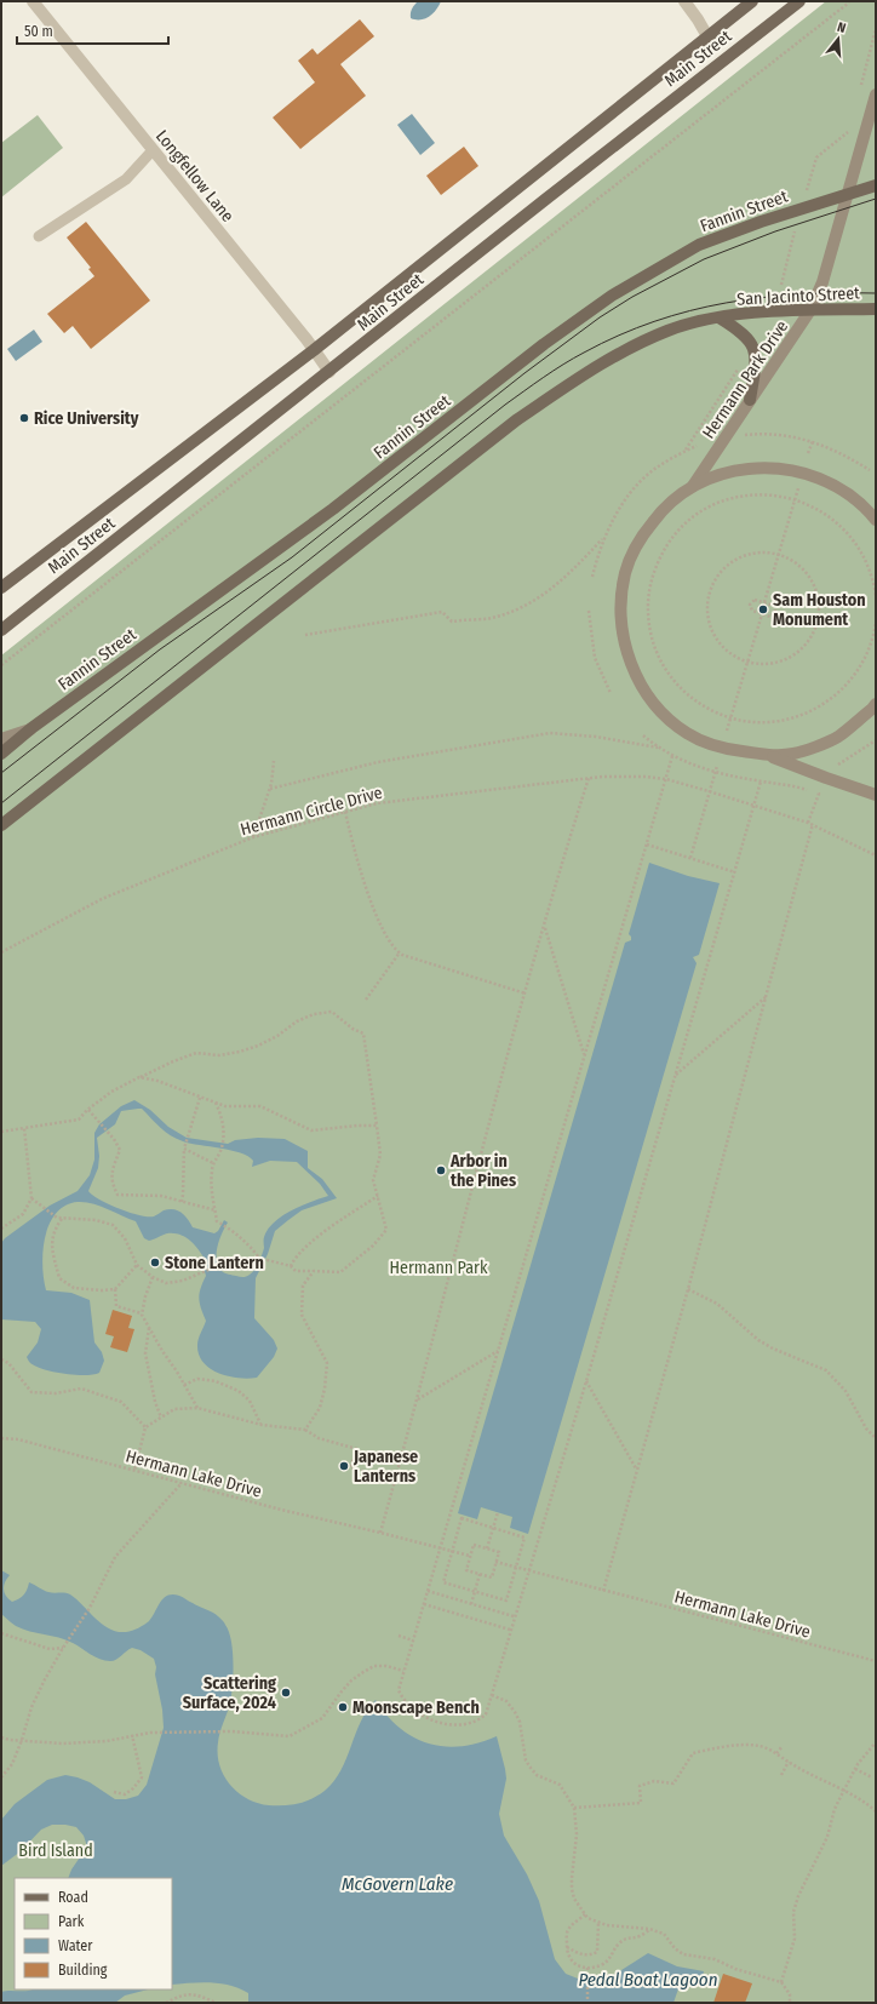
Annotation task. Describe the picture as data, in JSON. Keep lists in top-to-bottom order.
{
  "streets": {
    "main road": ["Main Street", "Fannin Street", "San Jacinto Street"],
    "street": ["Longfellow Lane", "Hermann Park Drive"],
    "path": ["Hermann Circle Drive", "Hermann Lake Drive"]
  },
  "crossings": [
    ["Main Street", "Longfellow Lane"],
    ["Fannin Street", "Hermann Park Drive"],
    ["San Jacinto Street", "Hermann Park Drive"]
  ],
  "water": ["McGovern Lake", "Pedal Boat Lagoon"],
  "parks": ["Hermann Park", "Bird Island"],
  "places": [
    "Rice University",
    "Sam Houston Monument",
    "Arbor in the Pines",
    "Stone Lantern",
    "Japanese Lanterns",
    "Scattering Surface, 2024",
    "Moonscape Bench"
  ],
  "legend": [
    "Road",
    "Park",
    "Water",
    "Building"
  ],
  "scale_bar": "50 m",
  "north": "top"
}
